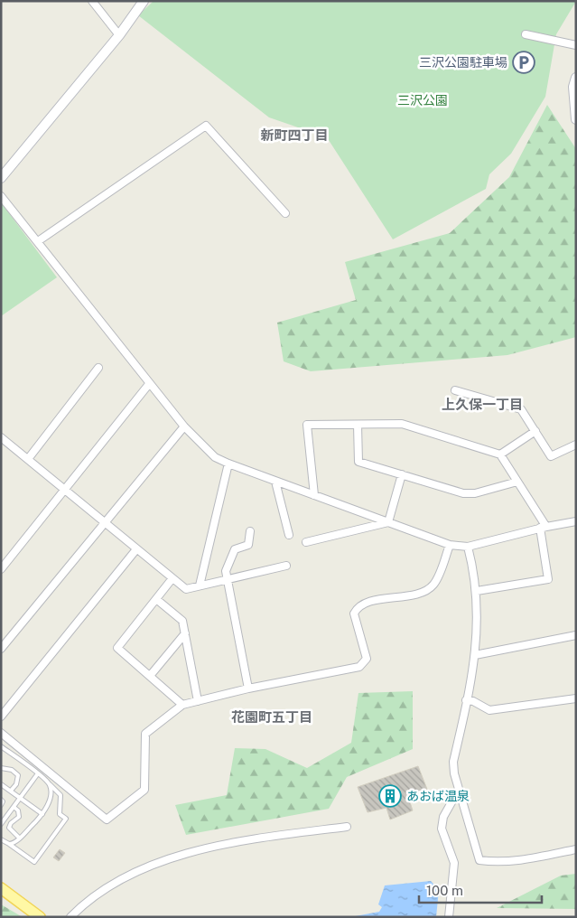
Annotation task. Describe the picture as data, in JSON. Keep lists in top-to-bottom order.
{
  "districts": ["新町四丁目", "上久保一丁目", "花園町五丁目"],
  "parks": ["三沢公園"],
  "places": {
    "parking": ["三沢公園駐車場"],
    "building": ["あおば温泉"]
  },
  "scale_bar": "100 m"
}
